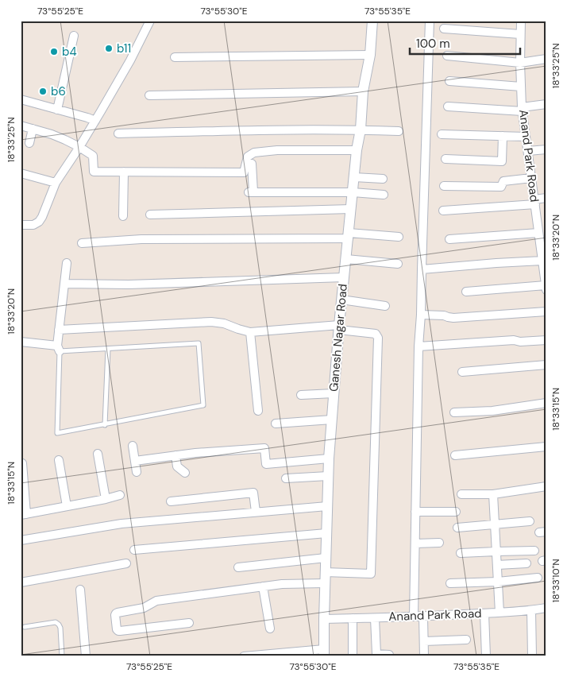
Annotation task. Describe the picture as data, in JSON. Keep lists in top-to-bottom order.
{
  "streets": {
    "street": ["Anand Park Road", "Ganesh Nagar Road"]
  },
  "crossings": [
    ["Anand Park Road", "Ganesh Nagar Road"]
  ],
  "places": ["b11", "b4", "b6"],
  "scale_bar": "100 m",
  "coordinates": [
    "73°55'25\"E",
    "73°55'30\"E",
    "73°55'35\"E",
    "18°33'25\"N",
    "18°33'20\"N",
    "18°33'15\"N",
    "18°33'10\"N"
  ]
}
